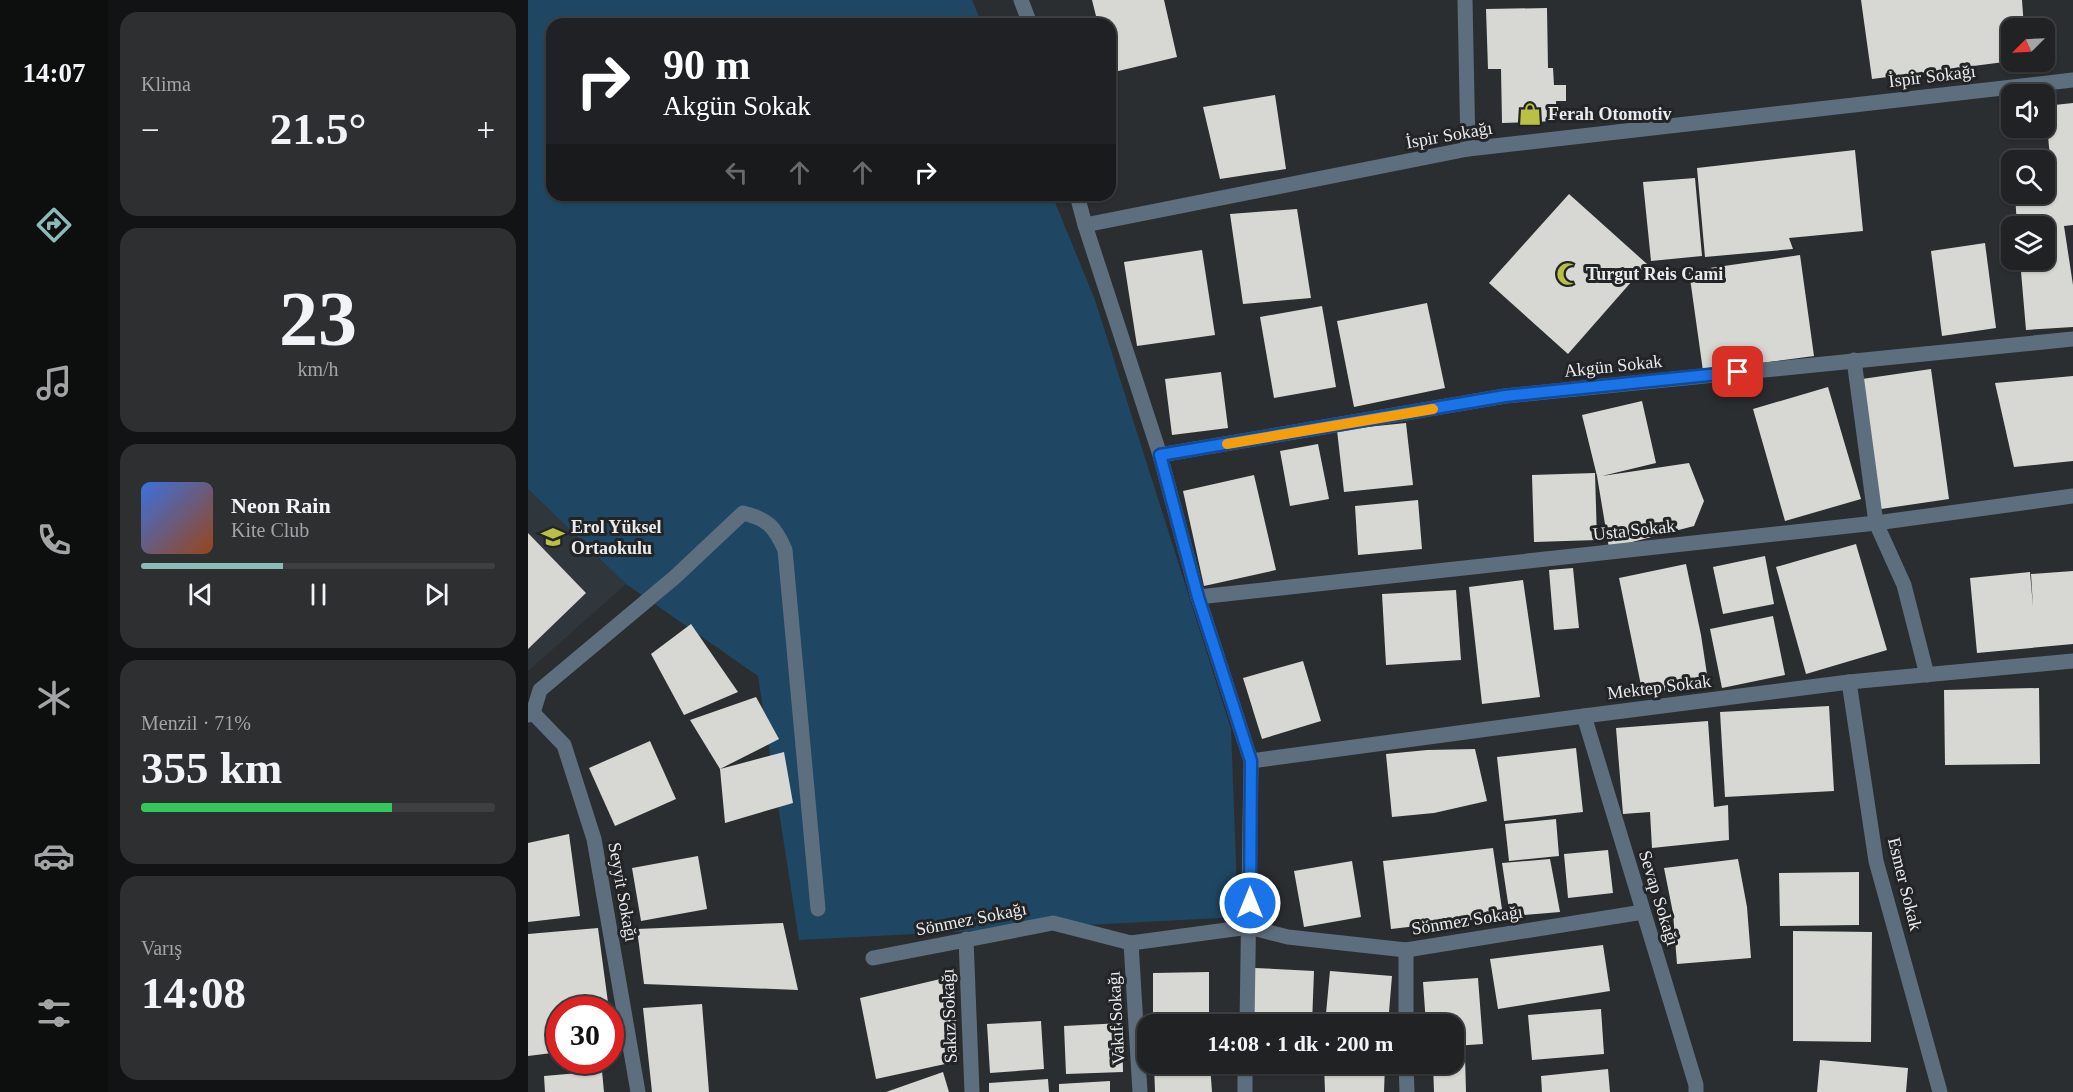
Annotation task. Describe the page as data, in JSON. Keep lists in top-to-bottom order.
{
  "streets": {
    "street": [
      "İspir Sokağı",
      "Akgün Sokak",
      "Usta Sokak",
      "Mektep Sokak",
      "Esmer Sokak",
      "Seyyit Sokağı",
      "Sevap Sokağı",
      "Sönmez Sokağı",
      "Sakız Sokağı",
      "Vakıf Sokağı"
    ]
  },
  "crossings": [
    ["Mektep Sokak", "Esmer Sokak"],
    ["Mektep Sokak", "Sevap Sokağı"],
    ["Sevap Sokağı", "Sönmez Sokağı"],
    ["Sönmez Sokağı", "Sakız Sokağı"],
    ["Sönmez Sokağı", "Vakıf Sokağı"]
  ],
  "places": {
    "shop": ["Ferah Otomotiv"],
    "mosque": ["Turgut Reis Cami"],
    "school or university": ["Erol Yüksel Ortaokulu"]
  },
  "north": "bottom left",
  "page": {
    "tabs": "14:07",
    "tile": [
      "Klima",
      ["23", "km/h"],
      ["Menzil · 71%", "355 km"],
      ["Varış", "14:08"]
    ],
    "turn": ["90 m", "Akgün Sokak"],
    "heat": ["−", "21.5°", "+"],
    "song": ["Neon Rain", "Kite Club"],
    "limit": "30",
    "trip": "14:08 · 1 dk · 200 m"
  }
}
